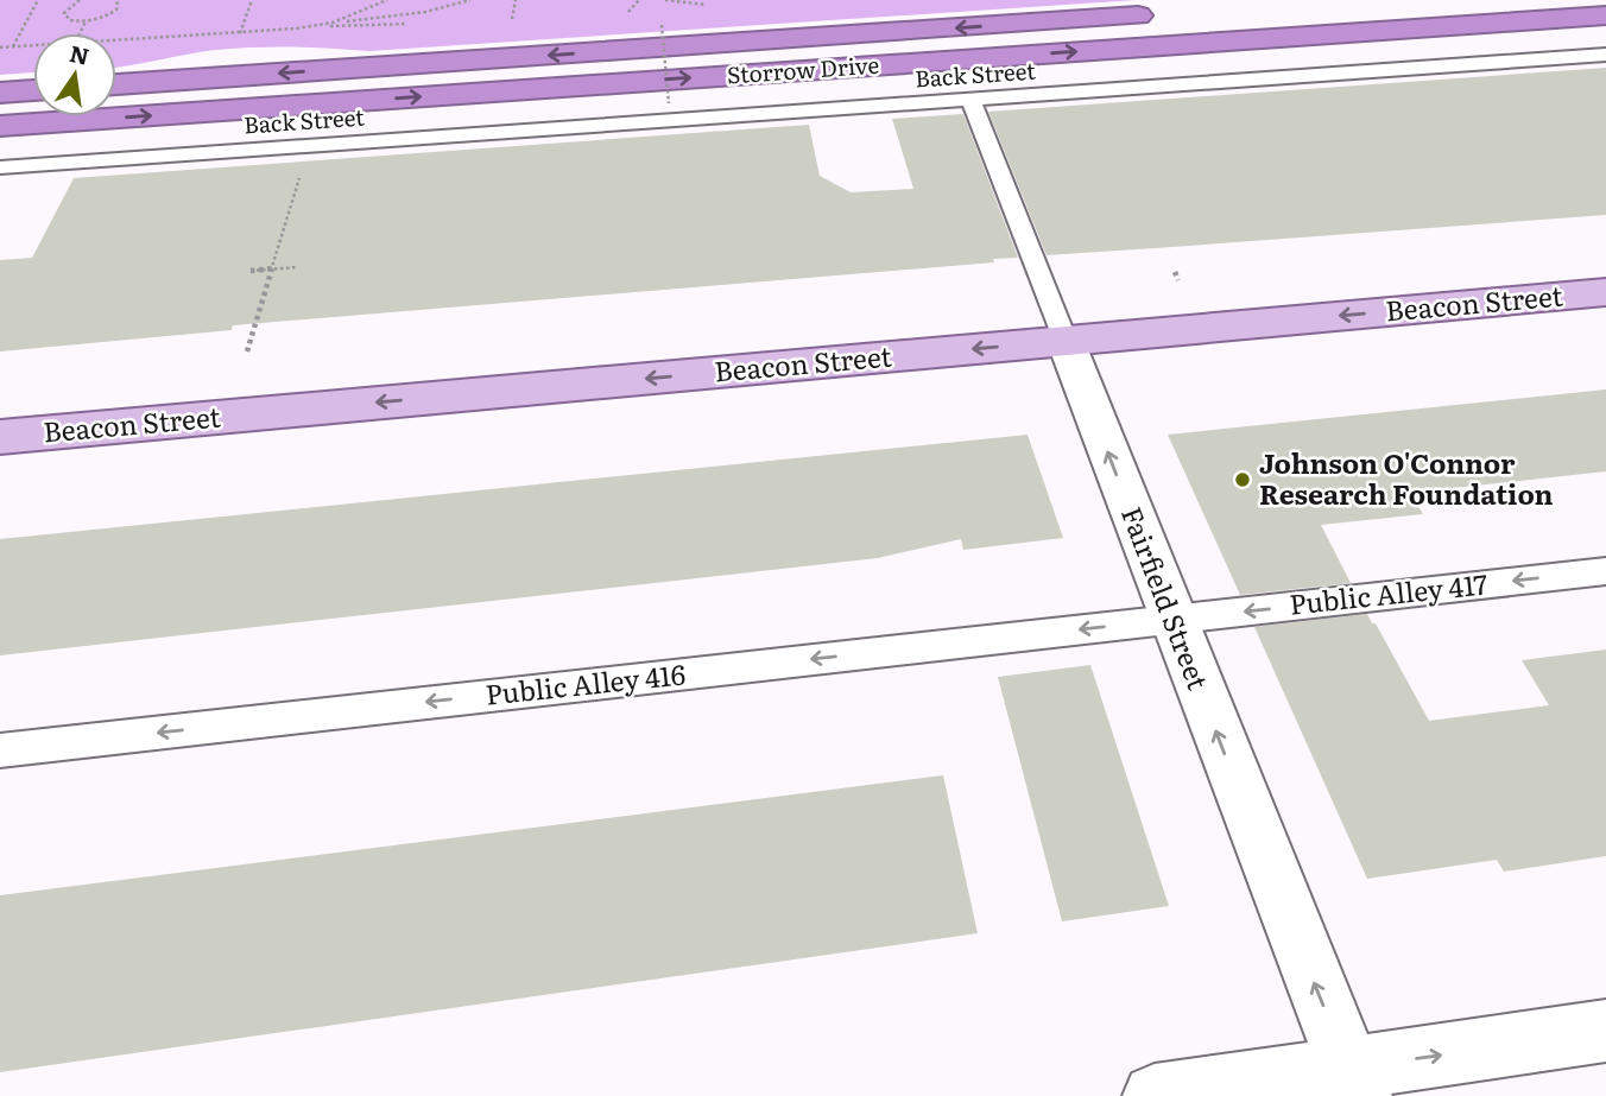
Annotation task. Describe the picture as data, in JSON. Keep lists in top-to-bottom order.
{
  "streets": {
    "highway": ["Storrow Drive"],
    "main road": ["Beacon Street"],
    "street": ["Fairfield Street"],
    "lane": ["Back Street", "Public Alley 417", "Public Alley 416"]
  },
  "crossings": [
    ["Back Street", "Fairfield Street"],
    ["Beacon Street", "Fairfield Street"],
    ["Public Alley 417", "Fairfield Street"],
    ["Public Alley 417", "Public Alley 416"],
    ["Fairfield Street", "Public Alley 416"]
  ],
  "one_way": [
    "Beacon Street",
    "Public Alley 417",
    "Fairfield Street",
    "Public Alley 416"
  ],
  "places": ["Johnson O'Connor Research Foundation"],
  "north": "top"
}
